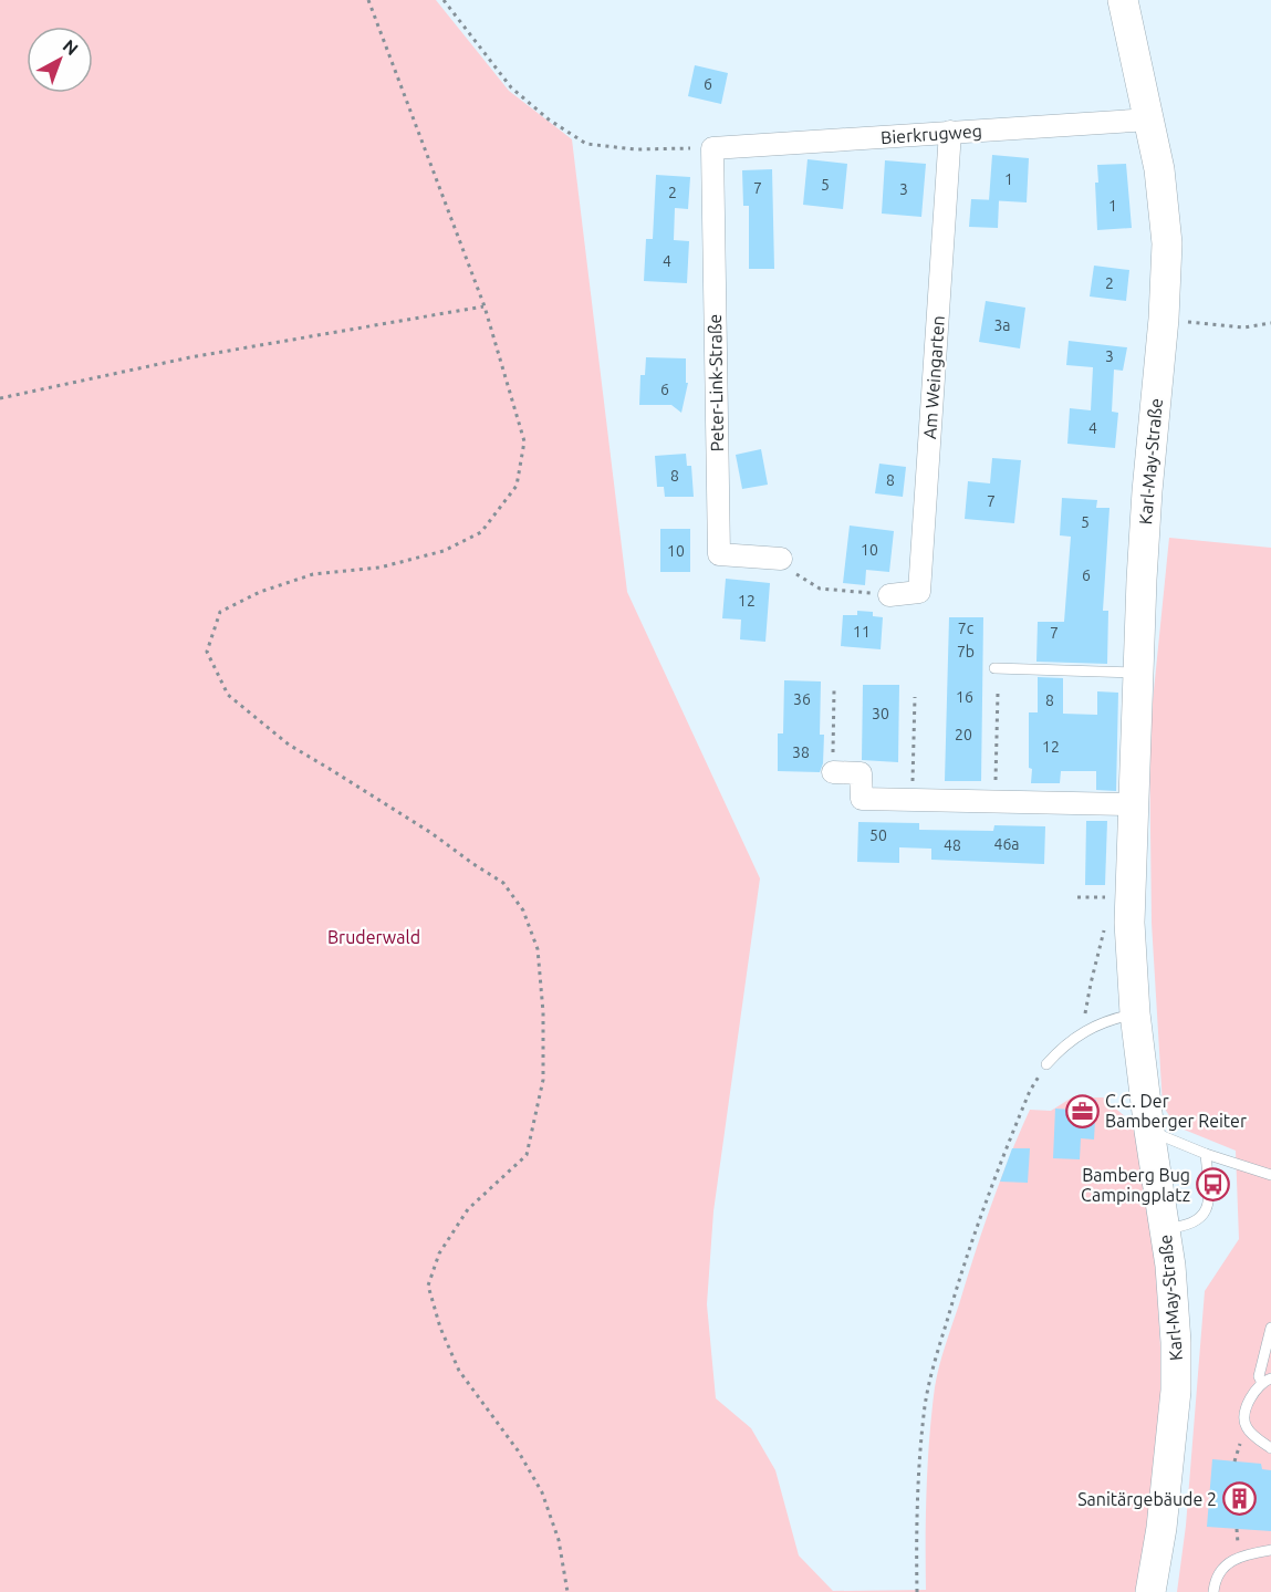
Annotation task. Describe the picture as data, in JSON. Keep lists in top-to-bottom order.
{
  "streets": {
    "street": [
      "Bierkrugweg",
      "Am Weingarten",
      "Peter-Link-Straße",
      "Karl-May-Straße"
    ]
  },
  "crossings": [
    ["Bierkrugweg", "Am Weingarten"],
    ["Bierkrugweg", "Peter-Link-Straße"],
    ["Bierkrugweg", "Karl-May-Straße"]
  ],
  "parks": ["Bruderwald"],
  "places": {
    "office": ["C.C. Der Bamberger Reiter"],
    "bus stop": ["Bamberg Bug Campingplatz"],
    "building": ["Sanitärgebäude 2"]
  },
  "house_numbers": [
    "6",
    "1",
    "5",
    "7",
    "3",
    "2",
    "1",
    "4",
    "2",
    "3a",
    "3",
    "6",
    "4",
    "8",
    "8",
    "7",
    "5",
    "10",
    "10",
    "6",
    "12",
    "7c",
    "11",
    "7",
    "7b",
    "16",
    "36",
    "8",
    "30",
    "20",
    "12",
    "38",
    "50",
    "46a",
    "48"
  ],
  "north": "top right"
}
